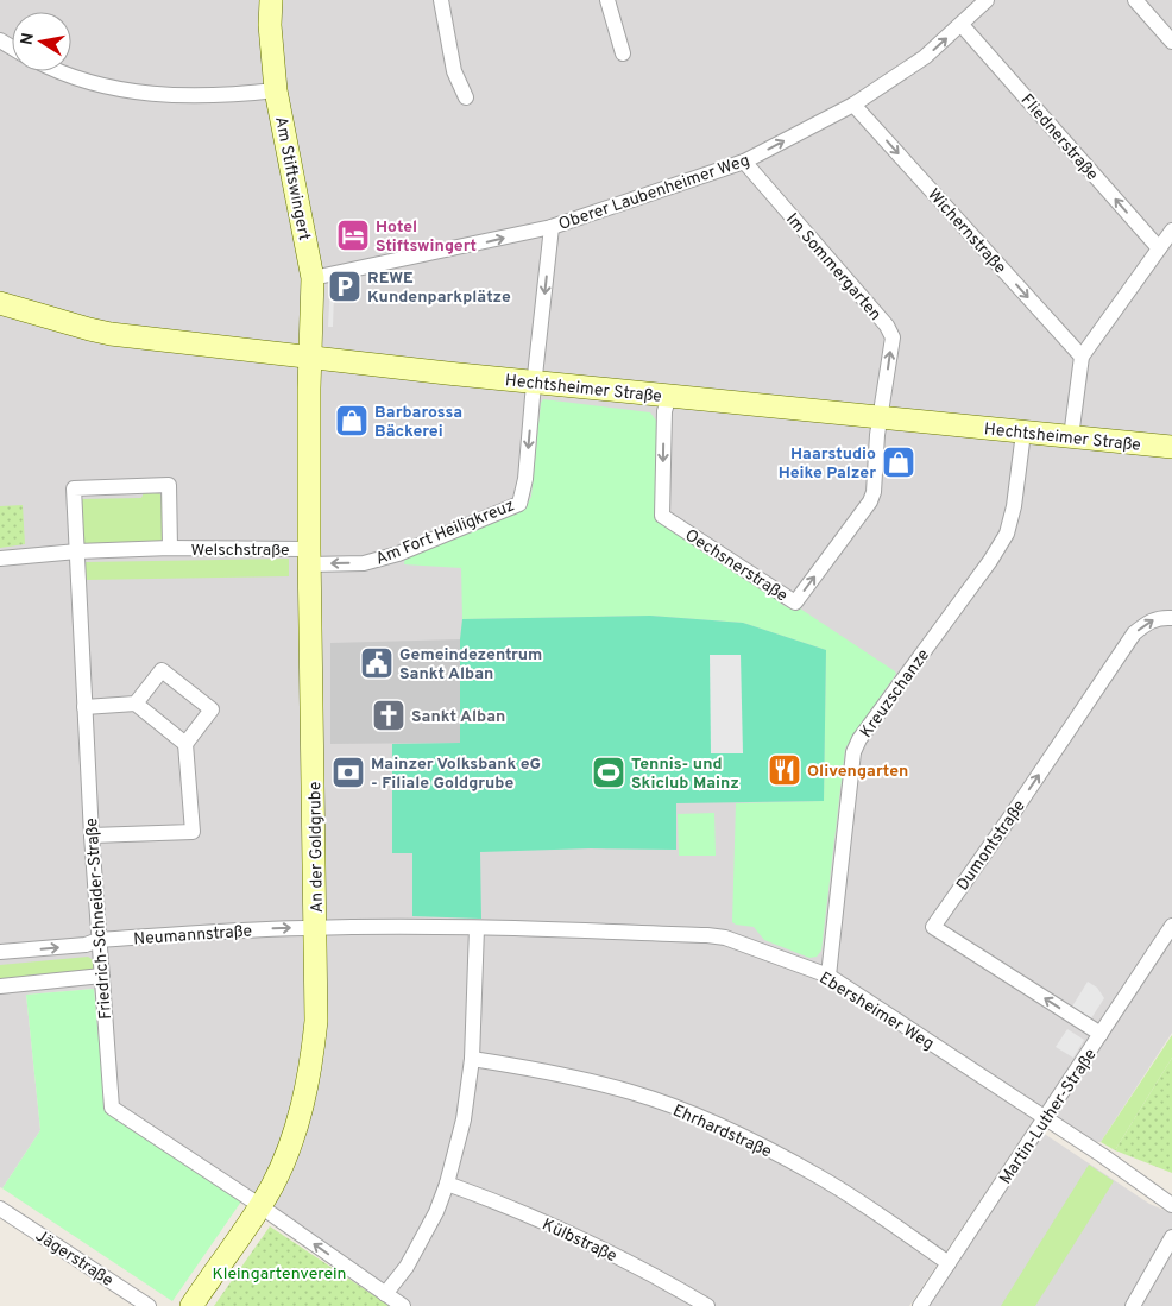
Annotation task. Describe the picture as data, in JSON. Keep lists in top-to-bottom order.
{
  "streets": {
    "street": [
      "Fliednerstraße",
      "Am Stiftswingert",
      "Oberer Laubenheimer Weg",
      "Wichernstraße",
      "Im Sommergarten",
      "Hechtsheimer Straße",
      "Am Fort Heiligkreuz",
      "Welschstraße",
      "Oechsnerstraße",
      "Kreuzschanze",
      "Dumontstraße",
      "An der Goldgrube",
      "Friedrich-Schneider-Straße",
      "Neumannstraße",
      "Ebersheimer Weg",
      "Martin-Luther-Straße",
      "Ehrhardstraße",
      "Külbstraße",
      "Jägerstraße"
    ]
  },
  "crossings": [
    ["Fliednerstraße", "Oberer Laubenheimer Weg"],
    ["Am Stiftswingert", "Oberer Laubenheimer Weg"],
    ["Am Stiftswingert", "Hechtsheimer Straße"],
    ["Am Stiftswingert", "An der Goldgrube"],
    ["Oberer Laubenheimer Weg", "Wichernstraße"],
    ["Oberer Laubenheimer Weg", "Im Sommergarten"],
    ["Oberer Laubenheimer Weg", "Am Fort Heiligkreuz"],
    ["Im Sommergarten", "Hechtsheimer Straße"],
    ["Im Sommergarten", "Oechsnerstraße"],
    ["Hechtsheimer Straße", "Am Fort Heiligkreuz"],
    ["Hechtsheimer Straße", "Oechsnerstraße"],
    ["Hechtsheimer Straße", "Kreuzschanze"],
    ["Hechtsheimer Straße", "An der Goldgrube"],
    ["Am Fort Heiligkreuz", "Welschstraße"],
    ["Am Fort Heiligkreuz", "An der Goldgrube"],
    ["Welschstraße", "An der Goldgrube"],
    ["Welschstraße", "Friedrich-Schneider-Straße"],
    ["Kreuzschanze", "Ebersheimer Weg"],
    ["Dumontstraße", "Martin-Luther-Straße"],
    ["An der Goldgrube", "Friedrich-Schneider-Straße"],
    ["An der Goldgrube", "Neumannstraße"],
    ["An der Goldgrube", "Ebersheimer Weg"],
    ["Friedrich-Schneider-Straße", "Neumannstraße"],
    ["Neumannstraße", "Ebersheimer Weg"],
    ["Ebersheimer Weg", "Martin-Luther-Straße"],
    ["Martin-Luther-Straße", "Ehrhardstraße"]
  ],
  "one_way": [
    "Fliednerstraße",
    "Oberer Laubenheimer Weg",
    "Wichernstraße",
    "Im Sommergarten",
    "Am Fort Heiligkreuz"
  ],
  "parks": ["Kleingartenverein"],
  "places": {
    "hotel": ["Hotel Stiftswingert"],
    "parking": ["REWE Kundenparkplätze"],
    "shop": ["Barbarossa Bäckerei", "Haarstudio Heike Palzer"],
    "public building": ["Gemeindezentrum Sankt Alban"],
    "church": ["Sankt Alban"],
    "restaurant": ["Olivengarten"],
    "bank": ["Mainzer Volksbank eG - Filiale Goldgrube"],
    "sports": ["Tennis- und Skiclub Mainz"]
  },
  "north": "left"
}
